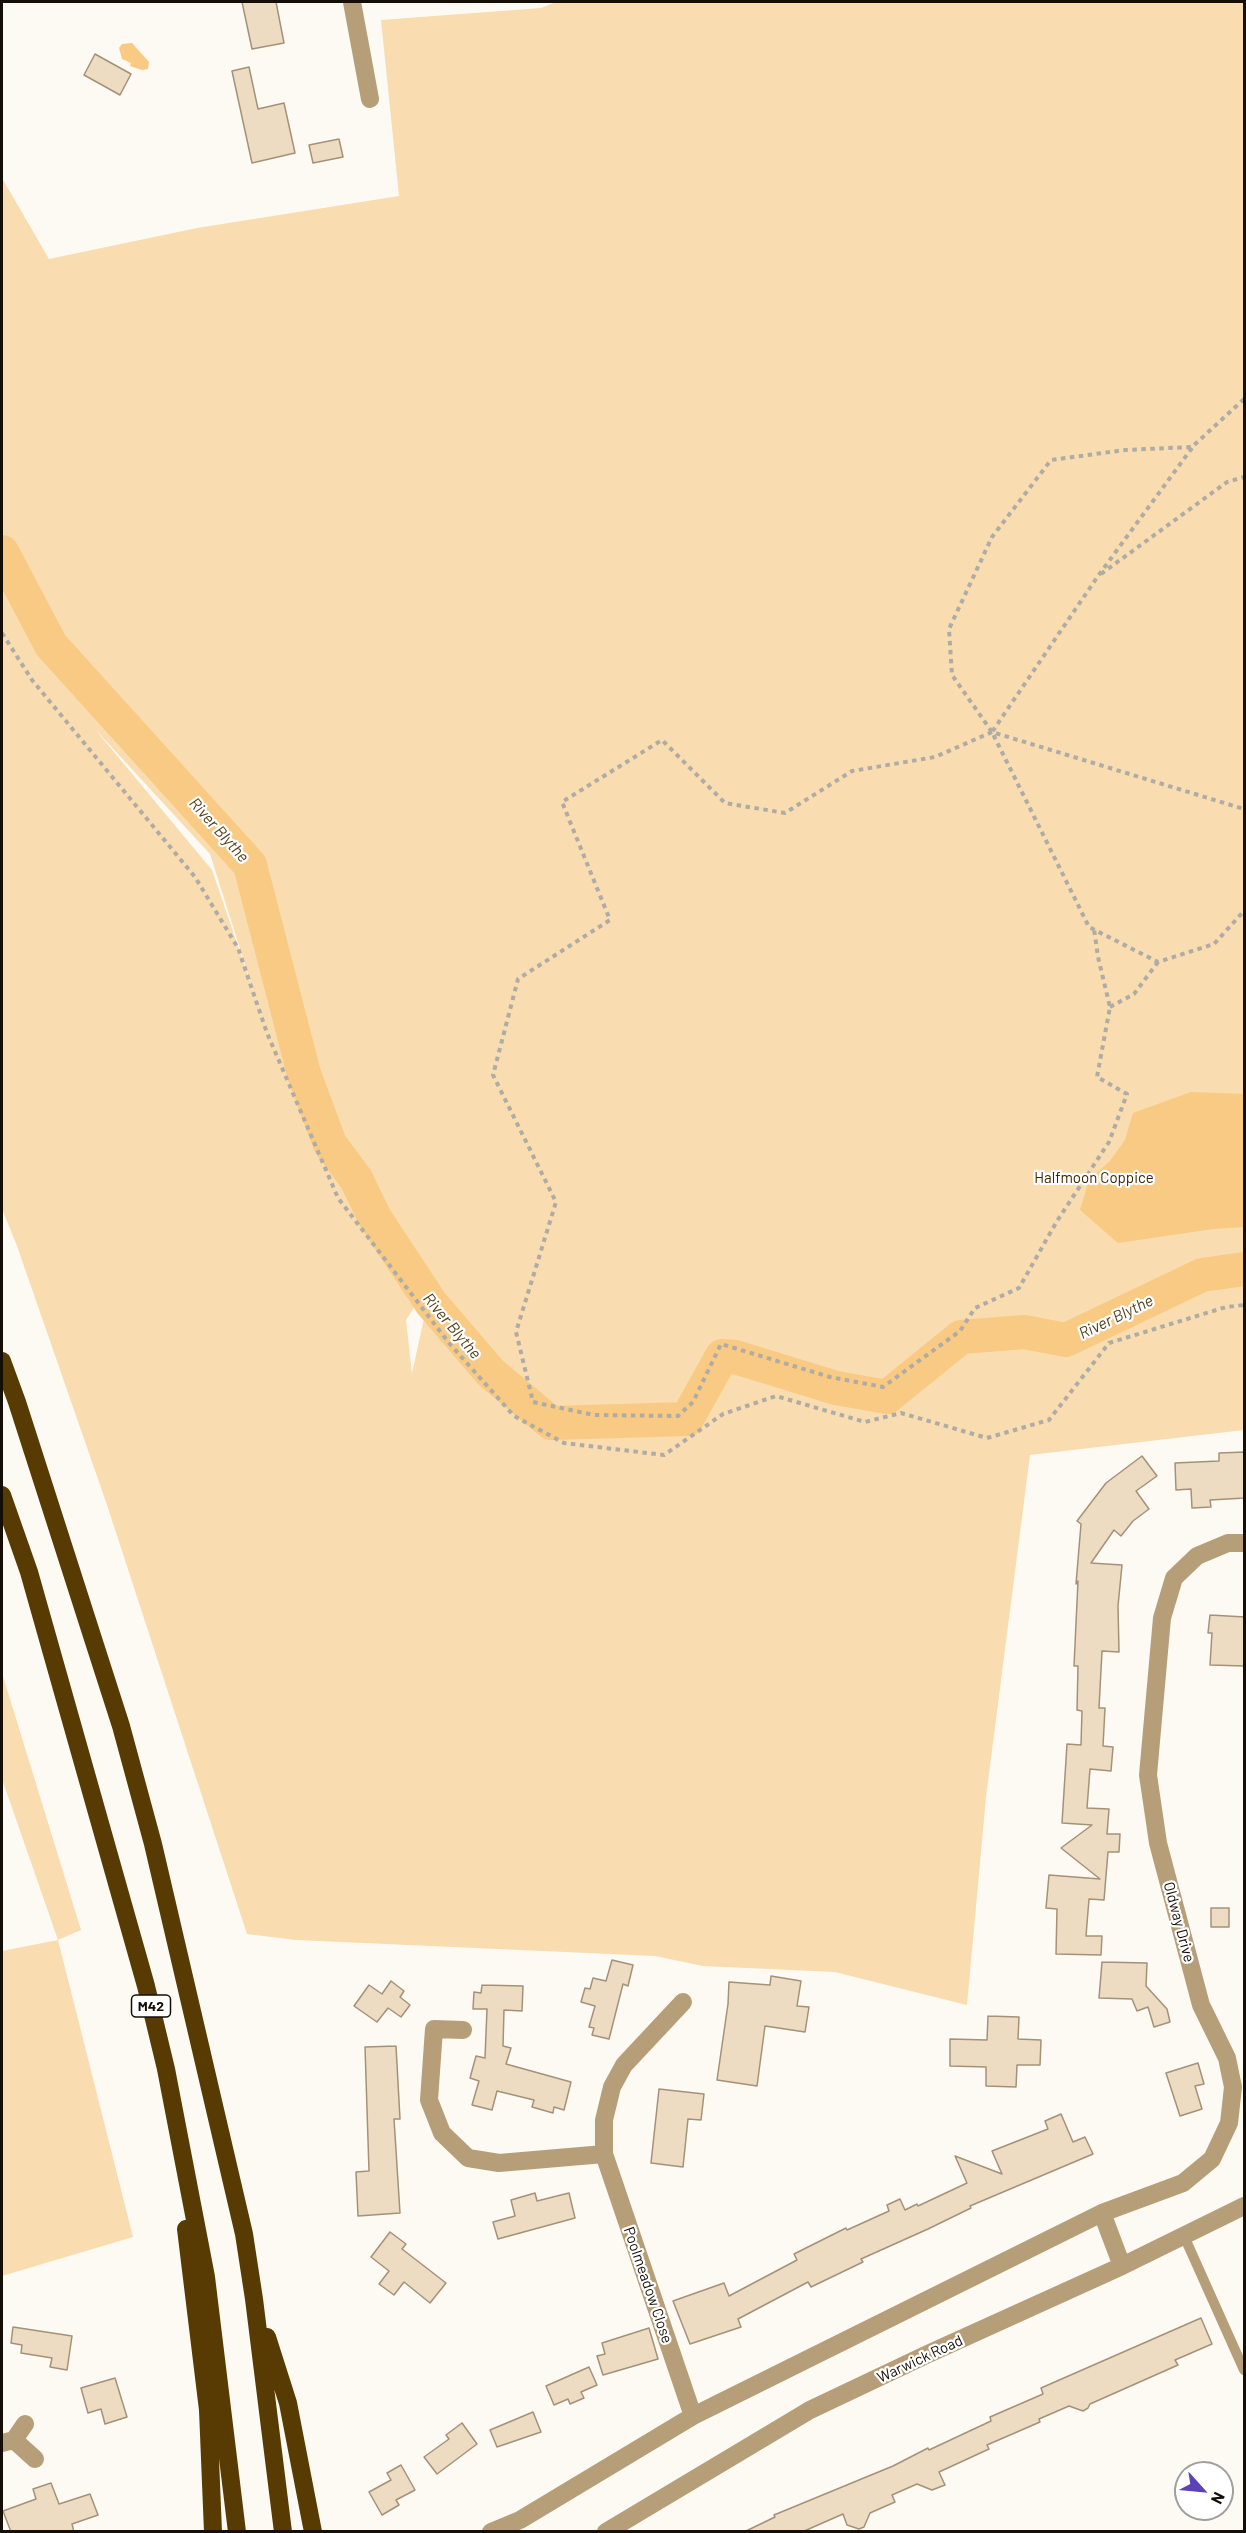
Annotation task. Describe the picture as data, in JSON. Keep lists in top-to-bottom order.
{
  "streets": {
    "highway": ["M42"],
    "street": ["Oldway Drive", "Poolmeadow Close", "Warwick Road"]
  },
  "water": ["River Blythe"],
  "parks": ["Halfmoon Coppice"],
  "north": "bottom right"
}
